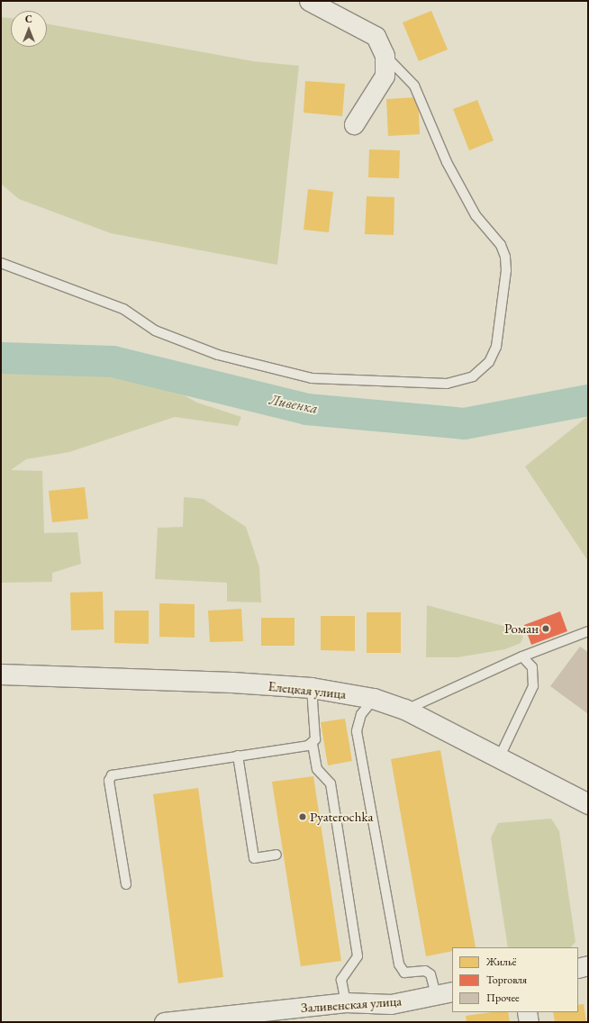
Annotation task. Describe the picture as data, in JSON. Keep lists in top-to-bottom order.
{
  "streets": {
    "street": ["Елецкая улица", "Заливенская улица"]
  },
  "water": ["Ливенка"],
  "places": ["Роман", "Pyaterochka"],
  "legend": ["Жильё", "Торговля", "Прочее"],
  "north": "top"
}
